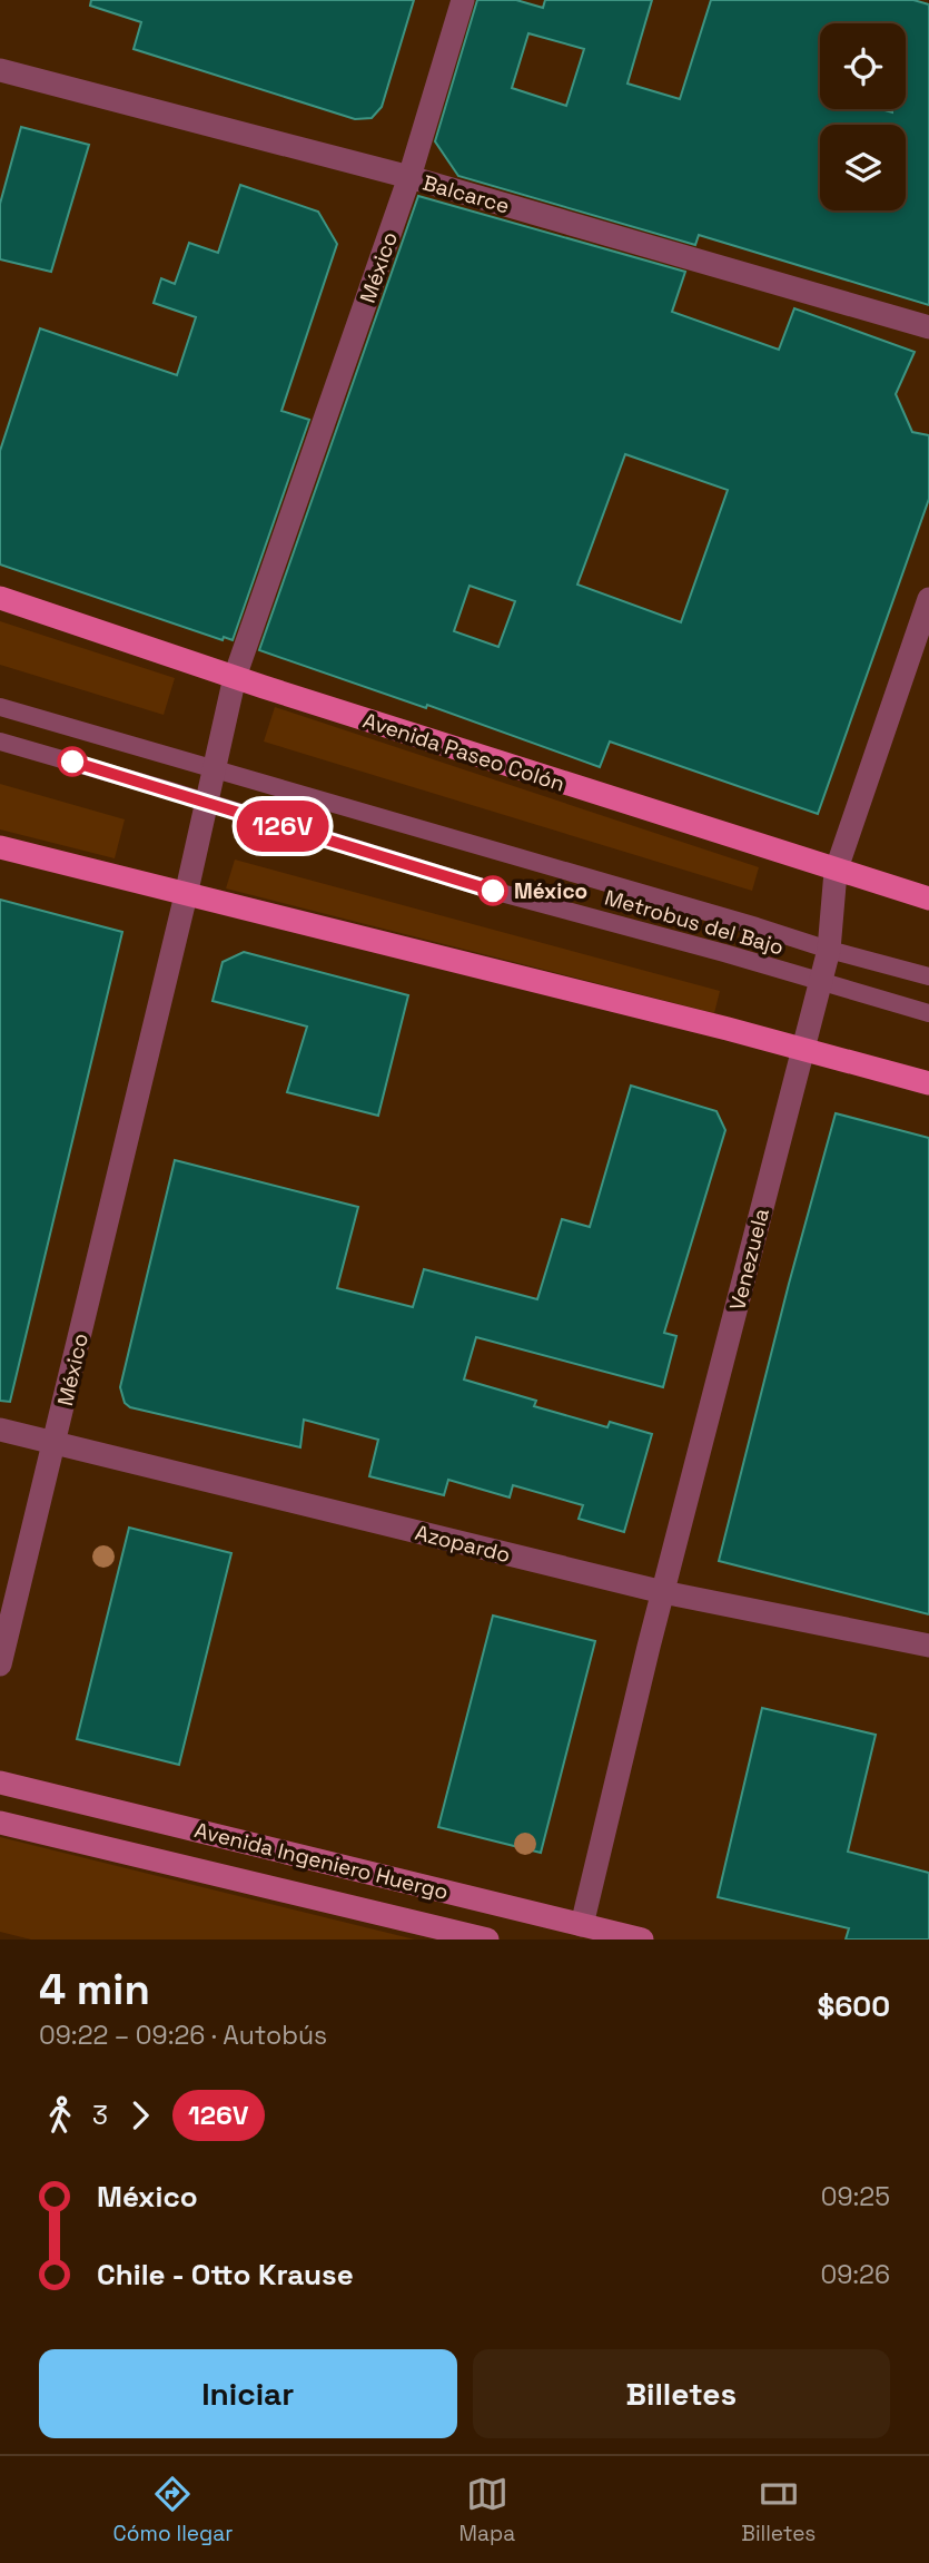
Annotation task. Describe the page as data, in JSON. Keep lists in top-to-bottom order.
{
  "streets": {
    "main road": ["Avenida Paseo Colón", "Avenida Ingeniero Huergo"],
    "street": [
      "Balcarce",
      "México",
      "Venezuela",
      "Azopardo"
    ],
    "lane": ["Metrobus del Bajo"]
  },
  "crossings": [
    ["Balcarce", "México"],
    ["México", "Avenida Paseo Colón"],
    ["México", "Metrobus del Bajo"],
    ["México", "Azopardo"],
    ["Avenida Paseo Colón", "Venezuela"],
    ["Metrobus del Bajo", "Venezuela"],
    ["Venezuela", "Azopardo"],
    ["Venezuela", "Avenida Ingeniero Huergo"]
  ],
  "places": ["México"],
  "lines": ["bus line 126V"],
  "page": {
    "on_map": "126V",
    "heading": ["4 min", "09:22 – 09:26 · Autobús", "$600"],
    "legs": ["3", "126V"],
    "list": [
      {
        "name": "México",
        "value": "09:25"
      },
      {
        "name": "Chile - Otto Krause",
        "value": "09:26"
      }
    ],
    "buttons": ["Iniciar", "Billetes"],
    "tabs": ["Cómo llegar", "Mapa", "Billetes"]
  }
}
